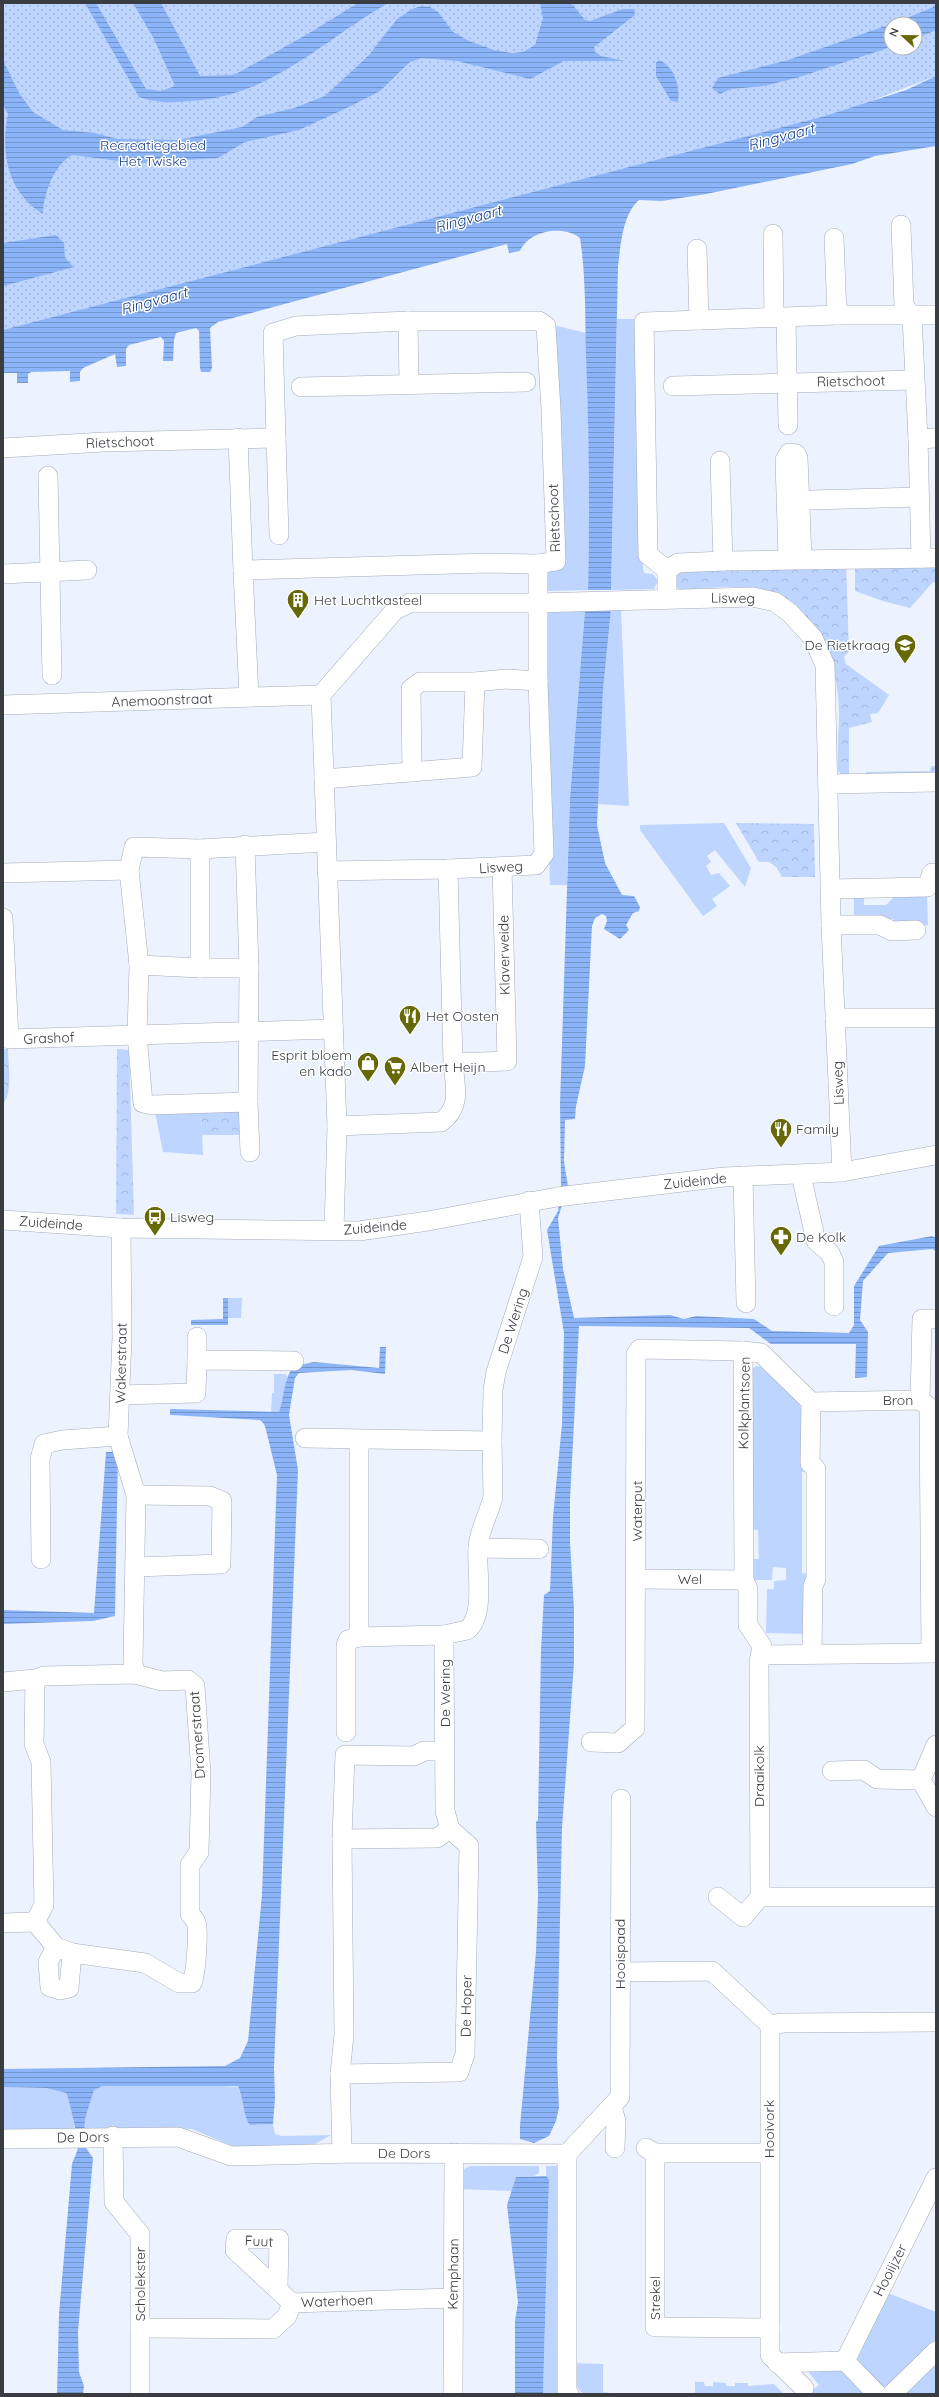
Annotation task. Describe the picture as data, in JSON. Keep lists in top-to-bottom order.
{
  "streets": {
    "street": [
      "Rietschoot",
      "Lisweg",
      "Anemoonstraat",
      "Klaverweide",
      "Grashof",
      "Zuideinde",
      "De Wering",
      "Wakerstraat",
      "Bron",
      "Kolkplantsoen",
      "Waterput",
      "Wel",
      "Dromerstraat",
      "Draaikolk",
      "Hooispaad",
      "De Hoper",
      "Hooivork",
      "De Dors",
      "Hooiijzer",
      "Kemphaan",
      "Scholekster",
      "Strekel",
      "Waterhoen"
    ]
  },
  "crossings": [
    ["Rietschoot", "Lisweg"],
    ["Lisweg", "Anemoonstraat"],
    ["Lisweg", "Klaverweide"],
    ["Lisweg", "Zuideinde"],
    ["Zuideinde", "De Wering"],
    ["Zuideinde", "Wakerstraat"],
    ["Wakerstraat", "Dromerstraat"],
    ["Bron", "Kolkplantsoen"],
    ["Kolkplantsoen", "Waterput"],
    ["Kolkplantsoen", "Wel"],
    ["Kolkplantsoen", "Draaikolk"],
    ["Waterput", "Wel"],
    ["Wel", "Draaikolk"],
    ["Hooispaad", "De Dors"],
    ["Hooivork", "Strekel"],
    ["De Dors", "Kemphaan"],
    ["De Dors", "Scholekster"],
    ["Kemphaan", "Waterhoen"],
    ["Scholekster", "Waterhoen"]
  ],
  "water": ["Ringvaart"],
  "parks": ["Recreatiegebied Het Twiske"],
  "places": {
    "building": ["Het Luchtkasteel"],
    "school or university": ["De Rietkraag"],
    "restaurant": ["Het Oosten", "Family"],
    "shop": ["Esprit bloem en kado"],
    "supermarket": ["Albert Heijn"],
    "bus stop": ["Lisweg"],
    "pharmacy": ["De Kolk"]
  },
  "north": "left"
}
